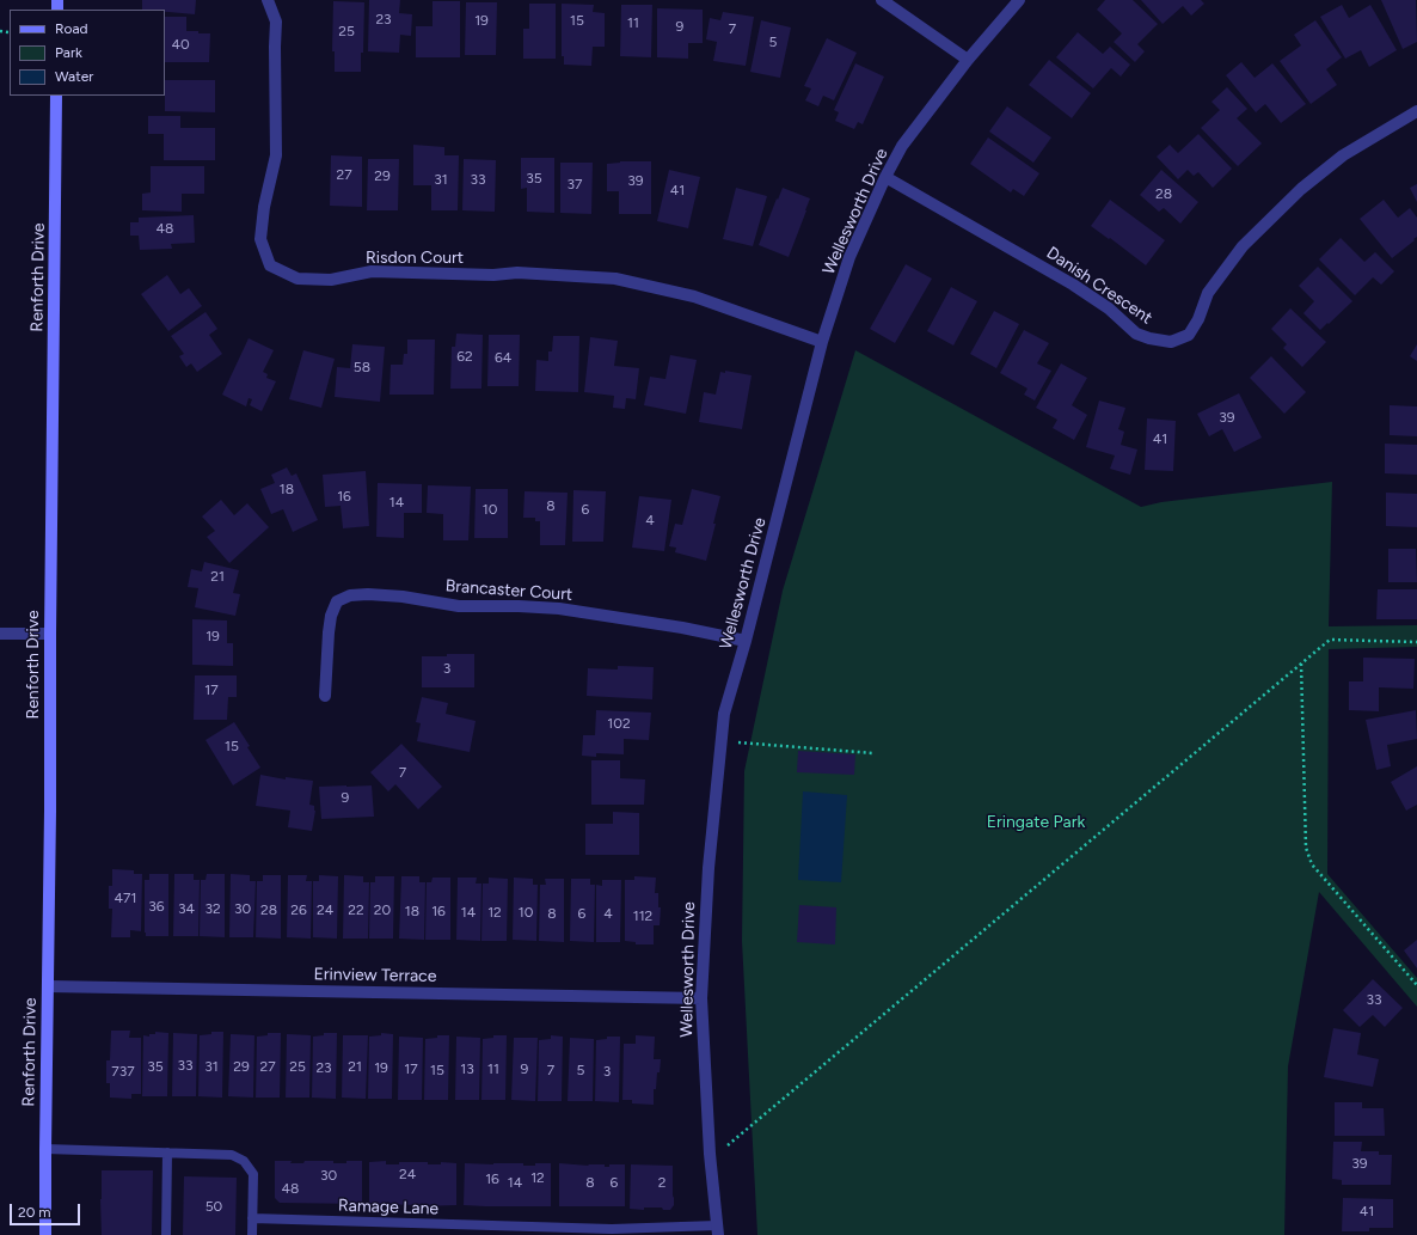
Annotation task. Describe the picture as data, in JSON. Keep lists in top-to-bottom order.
{
  "streets": {
    "main road": ["Renforth Drive"],
    "street": [
      "Wellesworth Drive",
      "Risdon Court",
      "Danish Crescent",
      "Brancaster Court",
      "Erinview Terrace"
    ],
    "lane": ["Ramage Lane"]
  },
  "crossings": [
    ["Wellesworth Drive", "Risdon Court"],
    ["Wellesworth Drive", "Danish Crescent"],
    ["Wellesworth Drive", "Brancaster Court"],
    ["Wellesworth Drive", "Erinview Terrace"],
    ["Wellesworth Drive", "Ramage Lane"],
    ["Renforth Drive", "Erinview Terrace"]
  ],
  "parks": ["Eringate Park"],
  "house_numbers": [
    "23",
    "19",
    "15",
    "11",
    "9",
    "7",
    "25",
    "5",
    "40",
    "27",
    "29",
    "35",
    "31",
    "33",
    "39",
    "37",
    "41",
    "28",
    "48",
    "62",
    "64",
    "58",
    "39",
    "41",
    "18",
    "16",
    "14",
    "8",
    "10",
    "6",
    "4",
    "21",
    "19",
    "3",
    "17",
    "102",
    "15",
    "7",
    "9",
    "471",
    "36",
    "34",
    "32",
    "30",
    "28",
    "26",
    "24",
    "22",
    "20",
    "18",
    "16",
    "14",
    "12",
    "10",
    "8",
    "6",
    "4",
    "112",
    "33",
    "33",
    "35",
    "31",
    "29",
    "27",
    "25",
    "21",
    "23",
    "19",
    "17",
    "13",
    "11",
    "9",
    "15",
    "7",
    "5",
    "737",
    "3",
    "39",
    "24",
    "30",
    "12",
    "16",
    "14",
    "8",
    "6",
    "2",
    "48",
    "50",
    "41"
  ],
  "legend": ["Road", "Park", "Water"],
  "scale_bar": "20 m"
}
